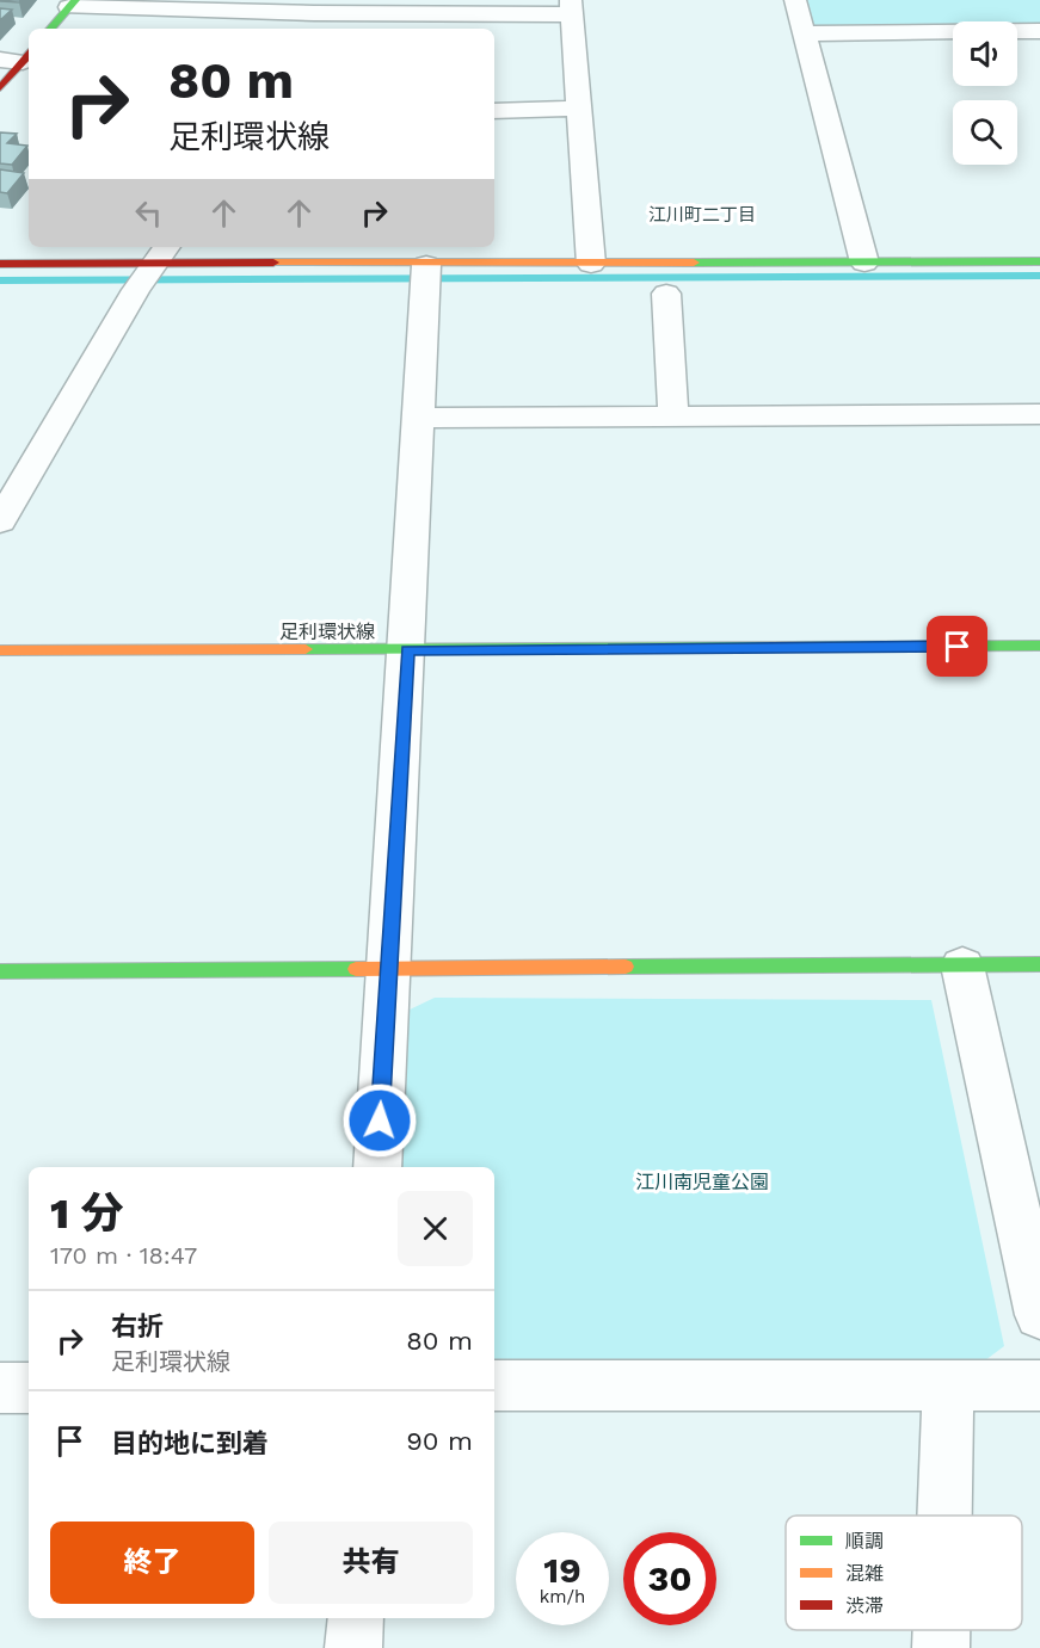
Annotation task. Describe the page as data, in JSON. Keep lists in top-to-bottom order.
{
  "streets": {
    "street": ["足利環状線"]
  },
  "districts": ["江川町二丁目"],
  "parks": ["江川南児童公園"],
  "legend": ["順調", "混雑", "渋滞"],
  "page": {
    "turn": ["80 m", "足利環状線"],
    "heading": ["1 分", "170 m · 18:47"],
    "list": [
      {
        "name": "右折",
        "note": "足利環状線",
        "value": "80 m"
      },
      {
        "name": "目的地に到着",
        "value": "90 m"
      }
    ],
    "buttons": ["終了", "共有"],
    "speed": "19 km/h",
    "limit": "30"
  }
}
